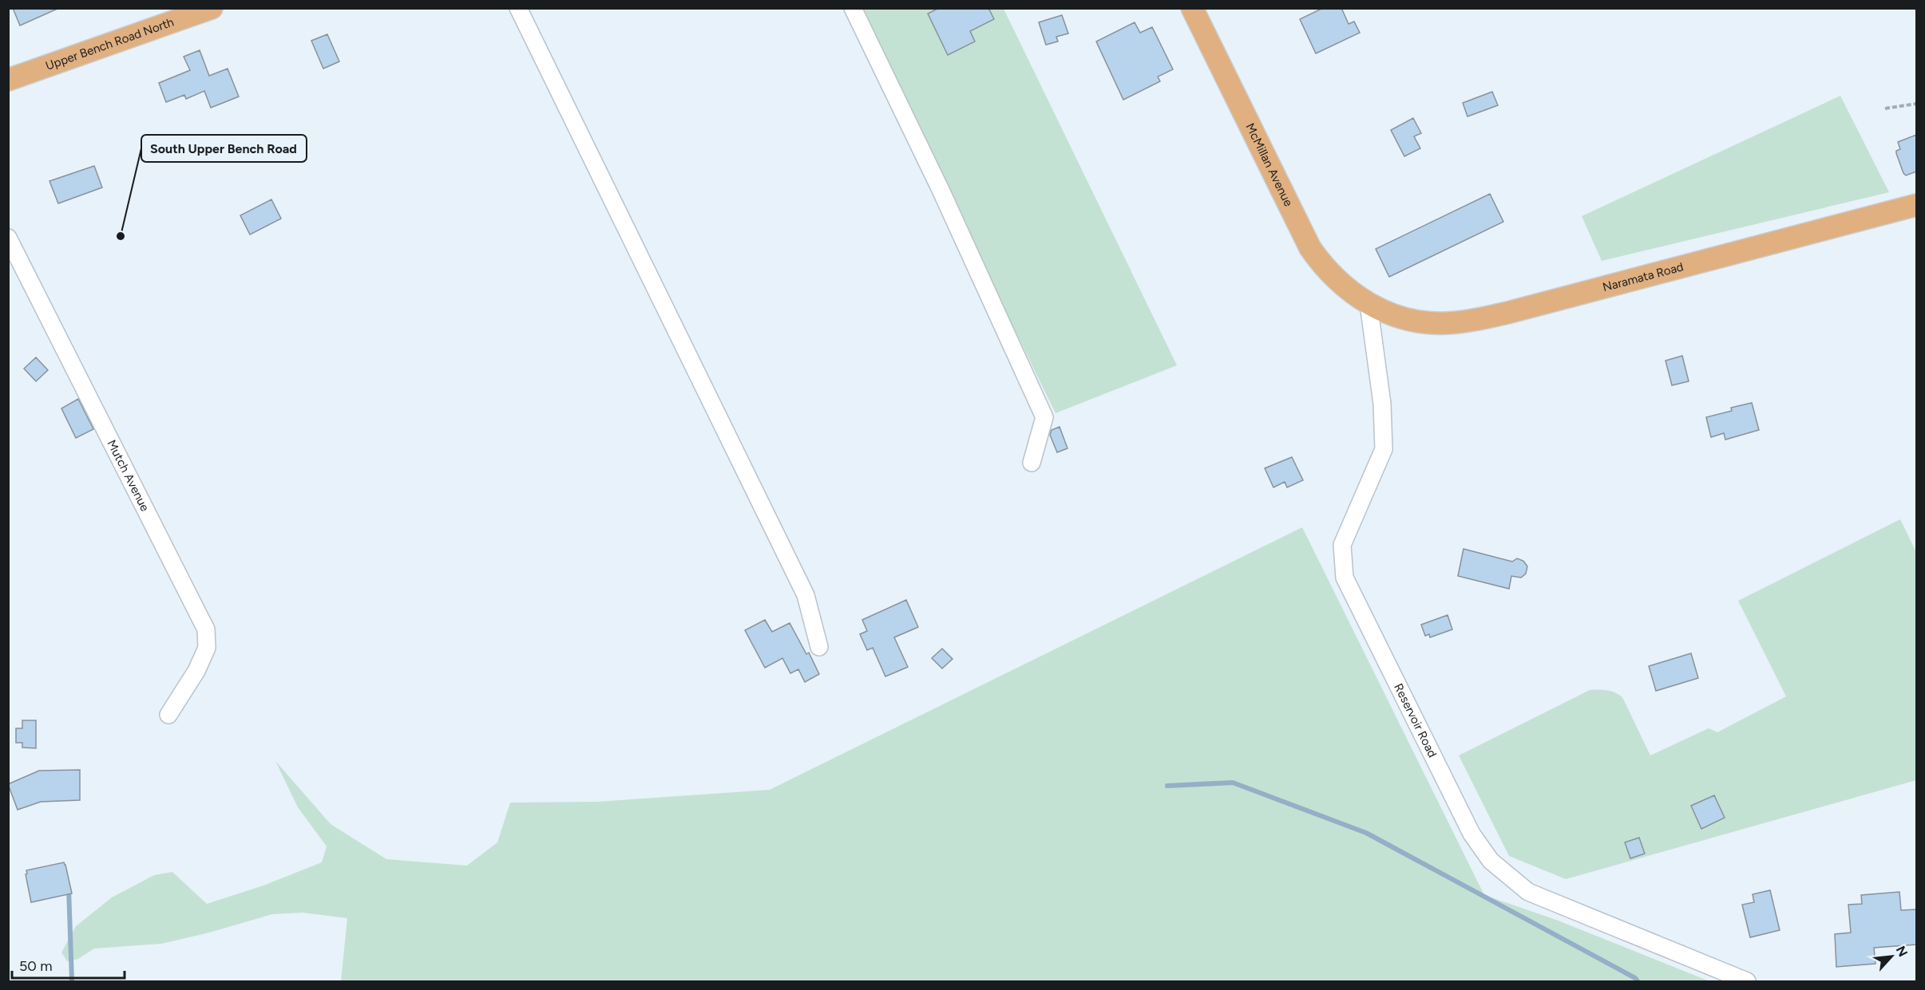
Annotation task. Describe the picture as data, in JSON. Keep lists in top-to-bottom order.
{
  "streets": {
    "main road": ["Upper Bench Road North", "McMillan Avenue", "Naramata Road"],
    "street": ["Mutch Avenue", "Reservoir Road"]
  },
  "crossings": [
    ["McMillan Avenue", "Naramata Road"],
    ["McMillan Avenue", "Reservoir Road"],
    ["Naramata Road", "Reservoir Road"]
  ],
  "places": ["South Upper Bench Road"],
  "scale_bar": "50 m",
  "north": "top right"
}
